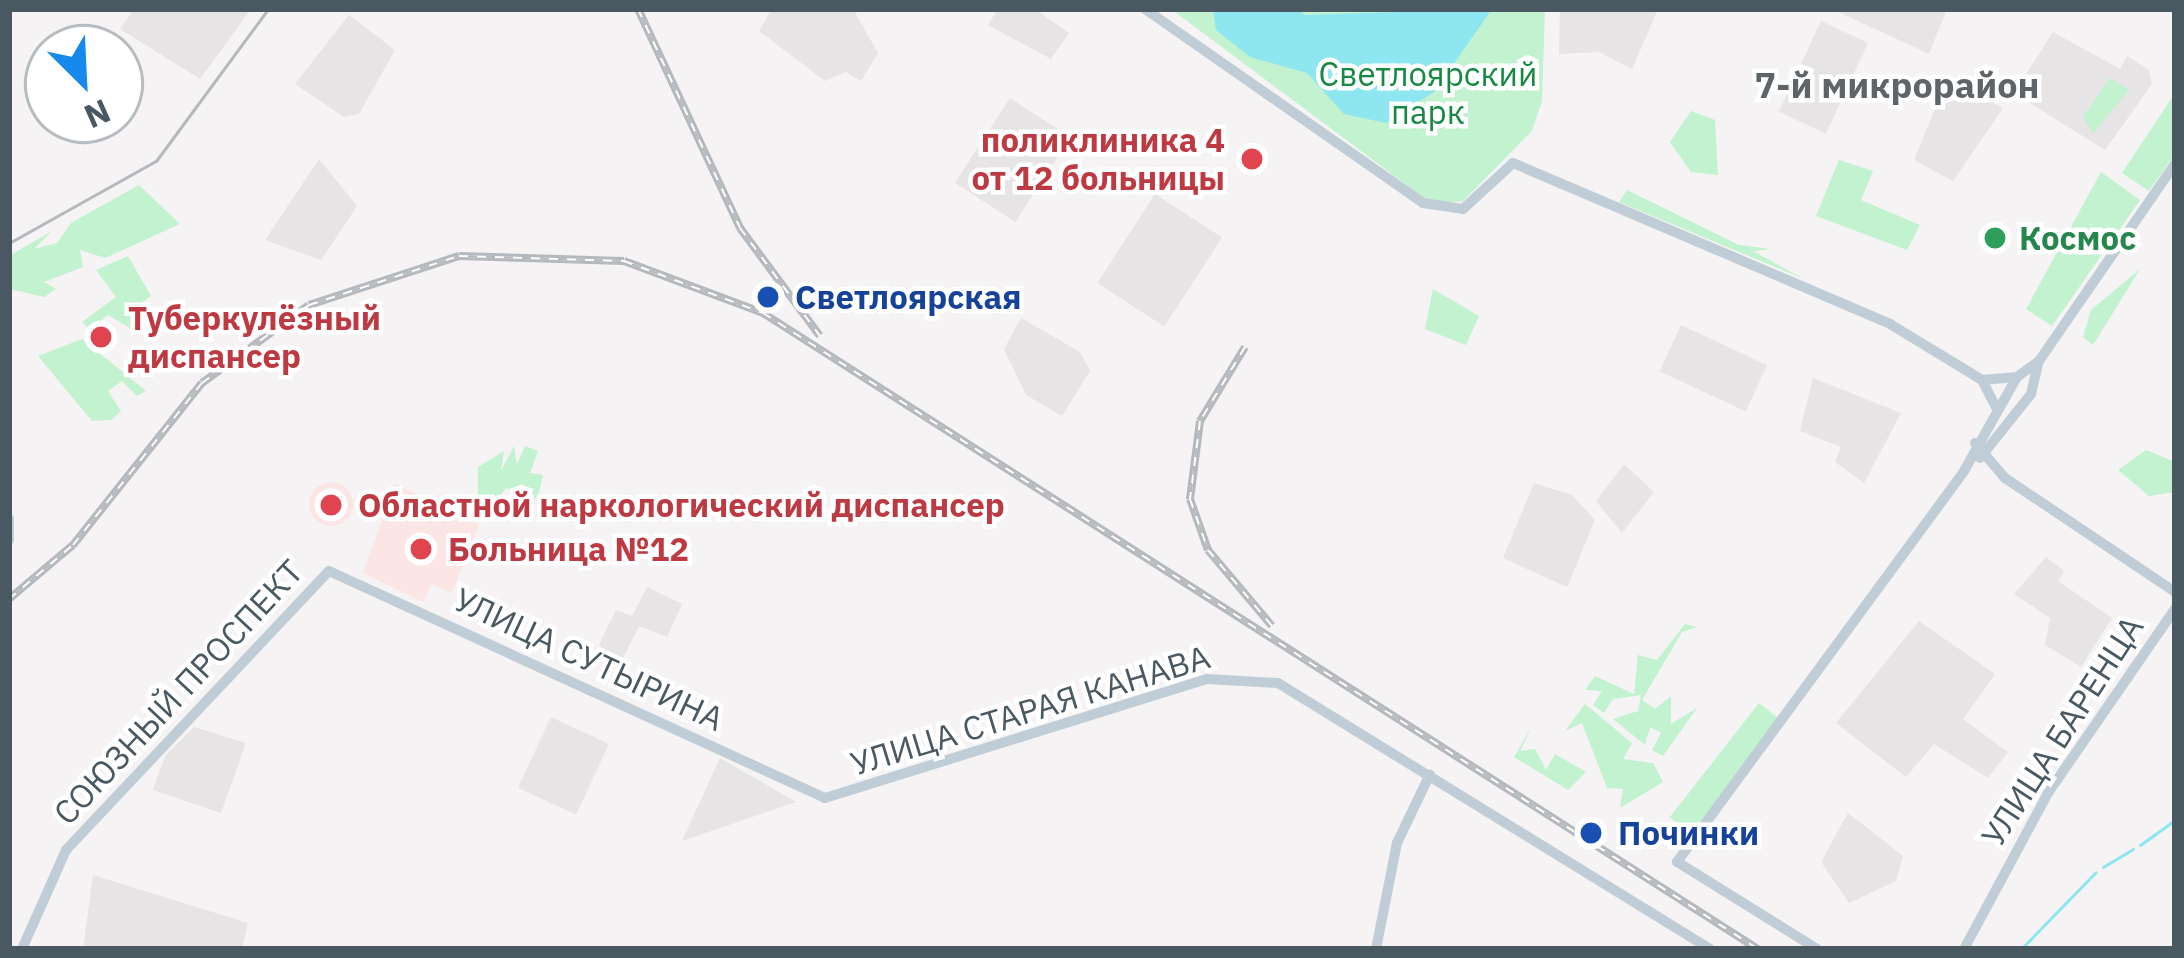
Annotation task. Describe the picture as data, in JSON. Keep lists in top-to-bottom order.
{
  "streets": {
    "street": [
      "УЛИЦА СУТЫРИНА",
      "СОЮЗНЫЙ ПРОСПЕКТ",
      "УЛИЦА СТАРАЯ КАНАВА",
      "УЛИЦА БАРЕНЦА"
    ]
  },
  "crossings": [
    ["УЛИЦА СУТЫРИНА", "СОЮЗНЫЙ ПРОСПЕКТ"],
    ["УЛИЦА СУТЫРИНА", "УЛИЦА СТАРАЯ КАНАВА"]
  ],
  "districts": ["7-й микрорайон"],
  "parks": ["Светлоярский парк"],
  "places": [
    "поликлиника 4 от 12 больницы",
    "Космос",
    "Светлоярская",
    "Туберкулёзный диспансер",
    "Областной наркологический диспансер",
    "Больница №12",
    "Починки"
  ],
  "north": "bottom right"
}
